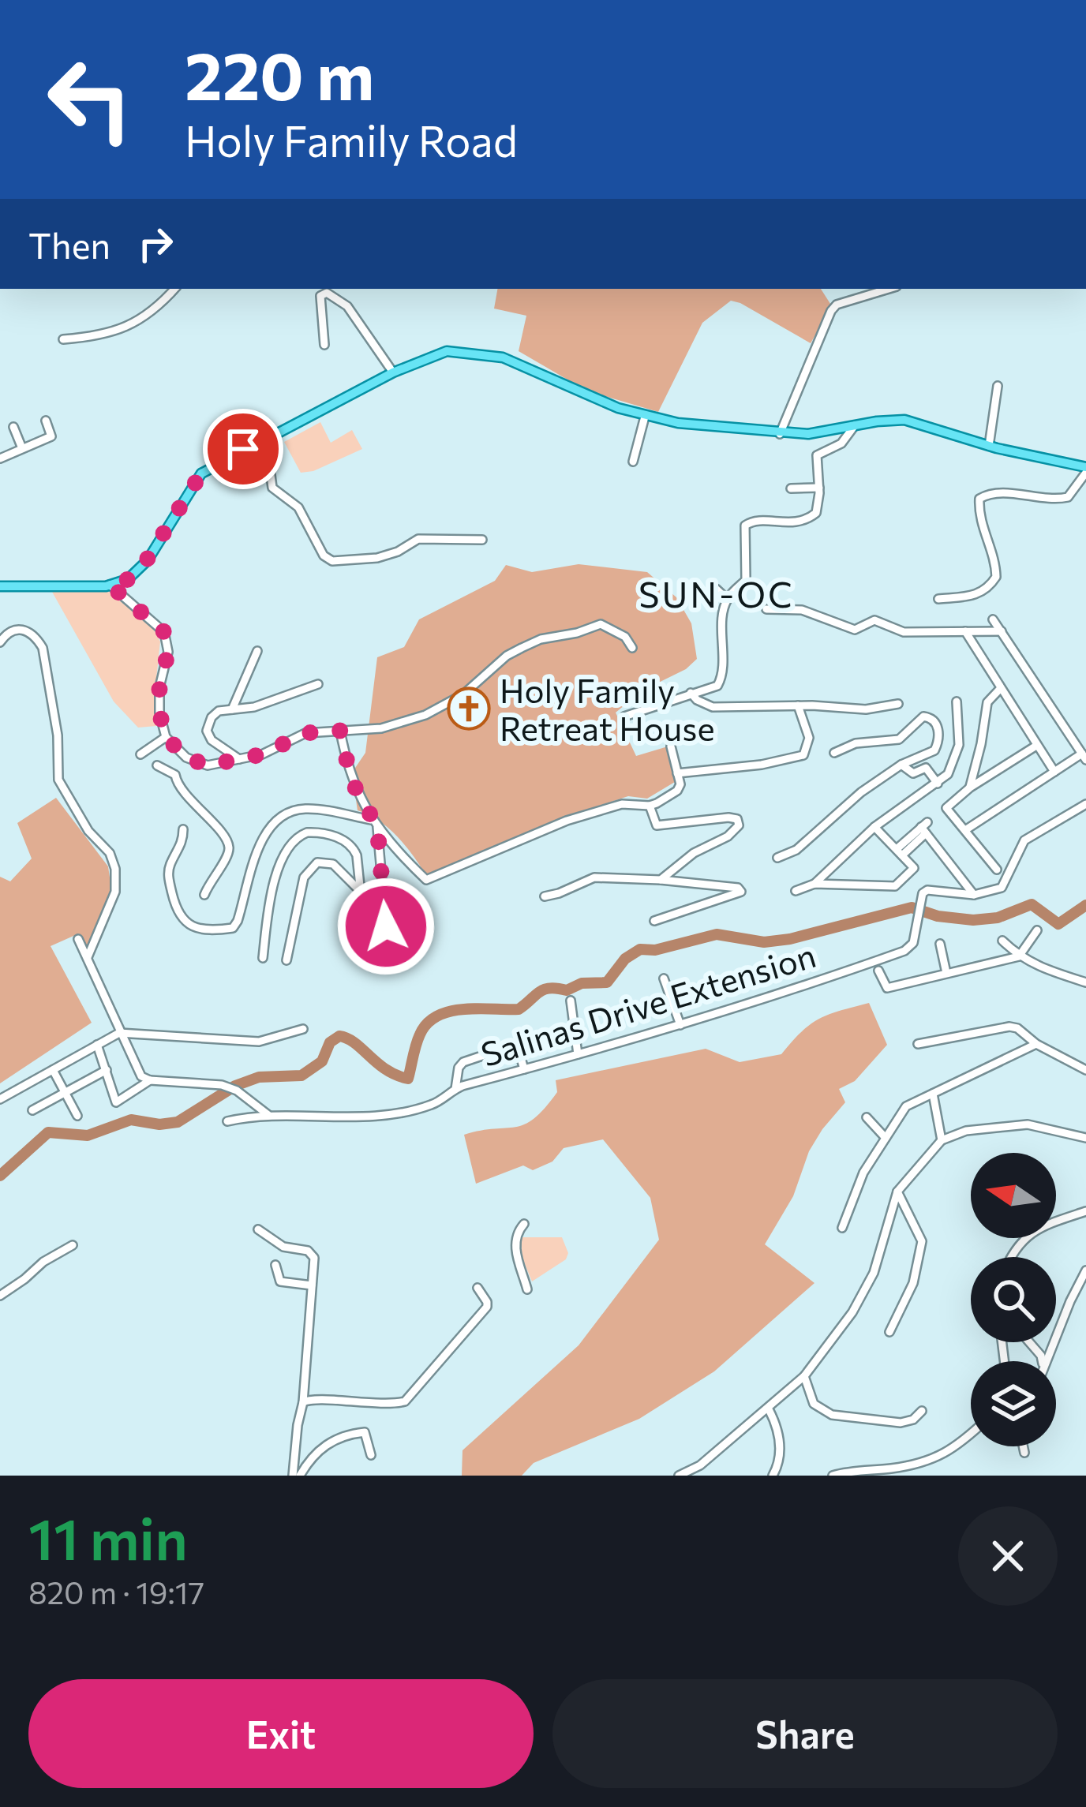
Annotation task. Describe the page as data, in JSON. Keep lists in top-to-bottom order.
{
  "streets": {
    "street": ["Salinas Drive Extension"]
  },
  "districts": ["SUN-OC"],
  "places": {
    "church": ["Holy Family Retreat House"]
  },
  "north": "left",
  "page": {
    "turn": ["220 m", "Holy Family Road"],
    "then": "Then",
    "heading": ["11 min", "820 m · 19:17"],
    "buttons": ["Exit", "Share"]
  }
}
